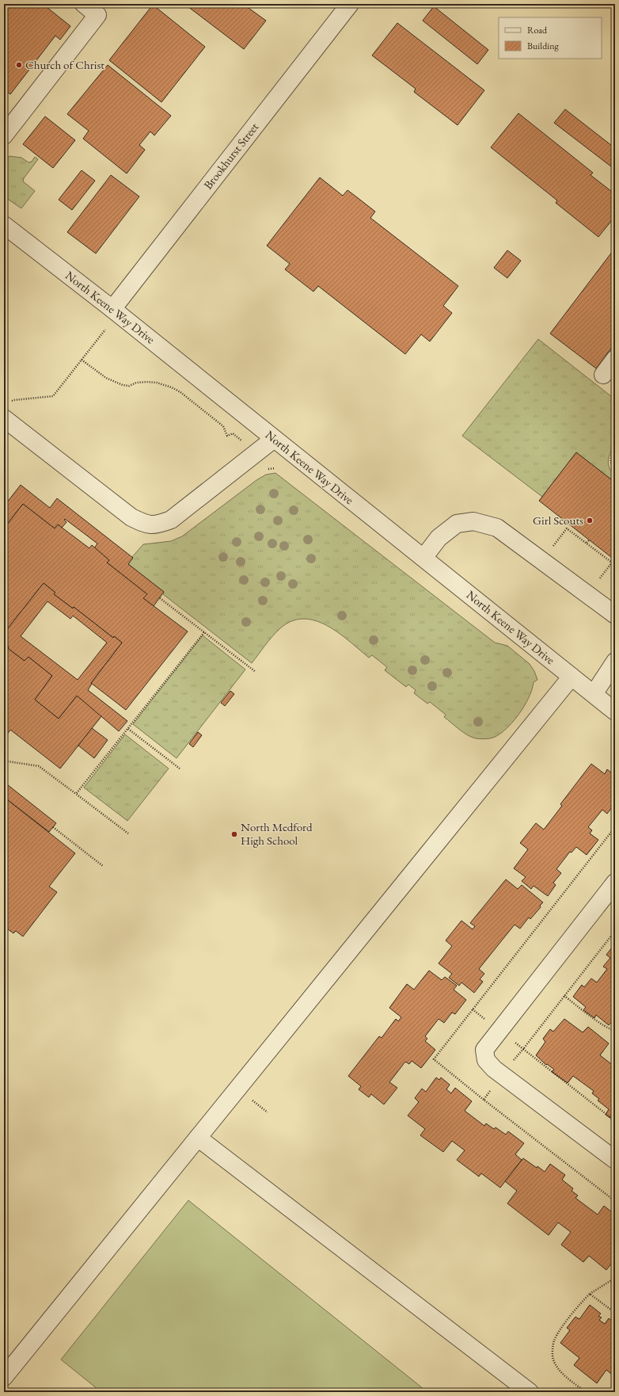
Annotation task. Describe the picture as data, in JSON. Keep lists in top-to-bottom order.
{
  "streets": {
    "street": ["Brookhurst Street", "North Keene Way Drive"]
  },
  "crossings": [
    ["Brookhurst Street", "North Keene Way Drive"]
  ],
  "places": ["Church of Christ", "Girl Scouts", "North Medford High School"],
  "legend": ["Road", "Building"]
}
